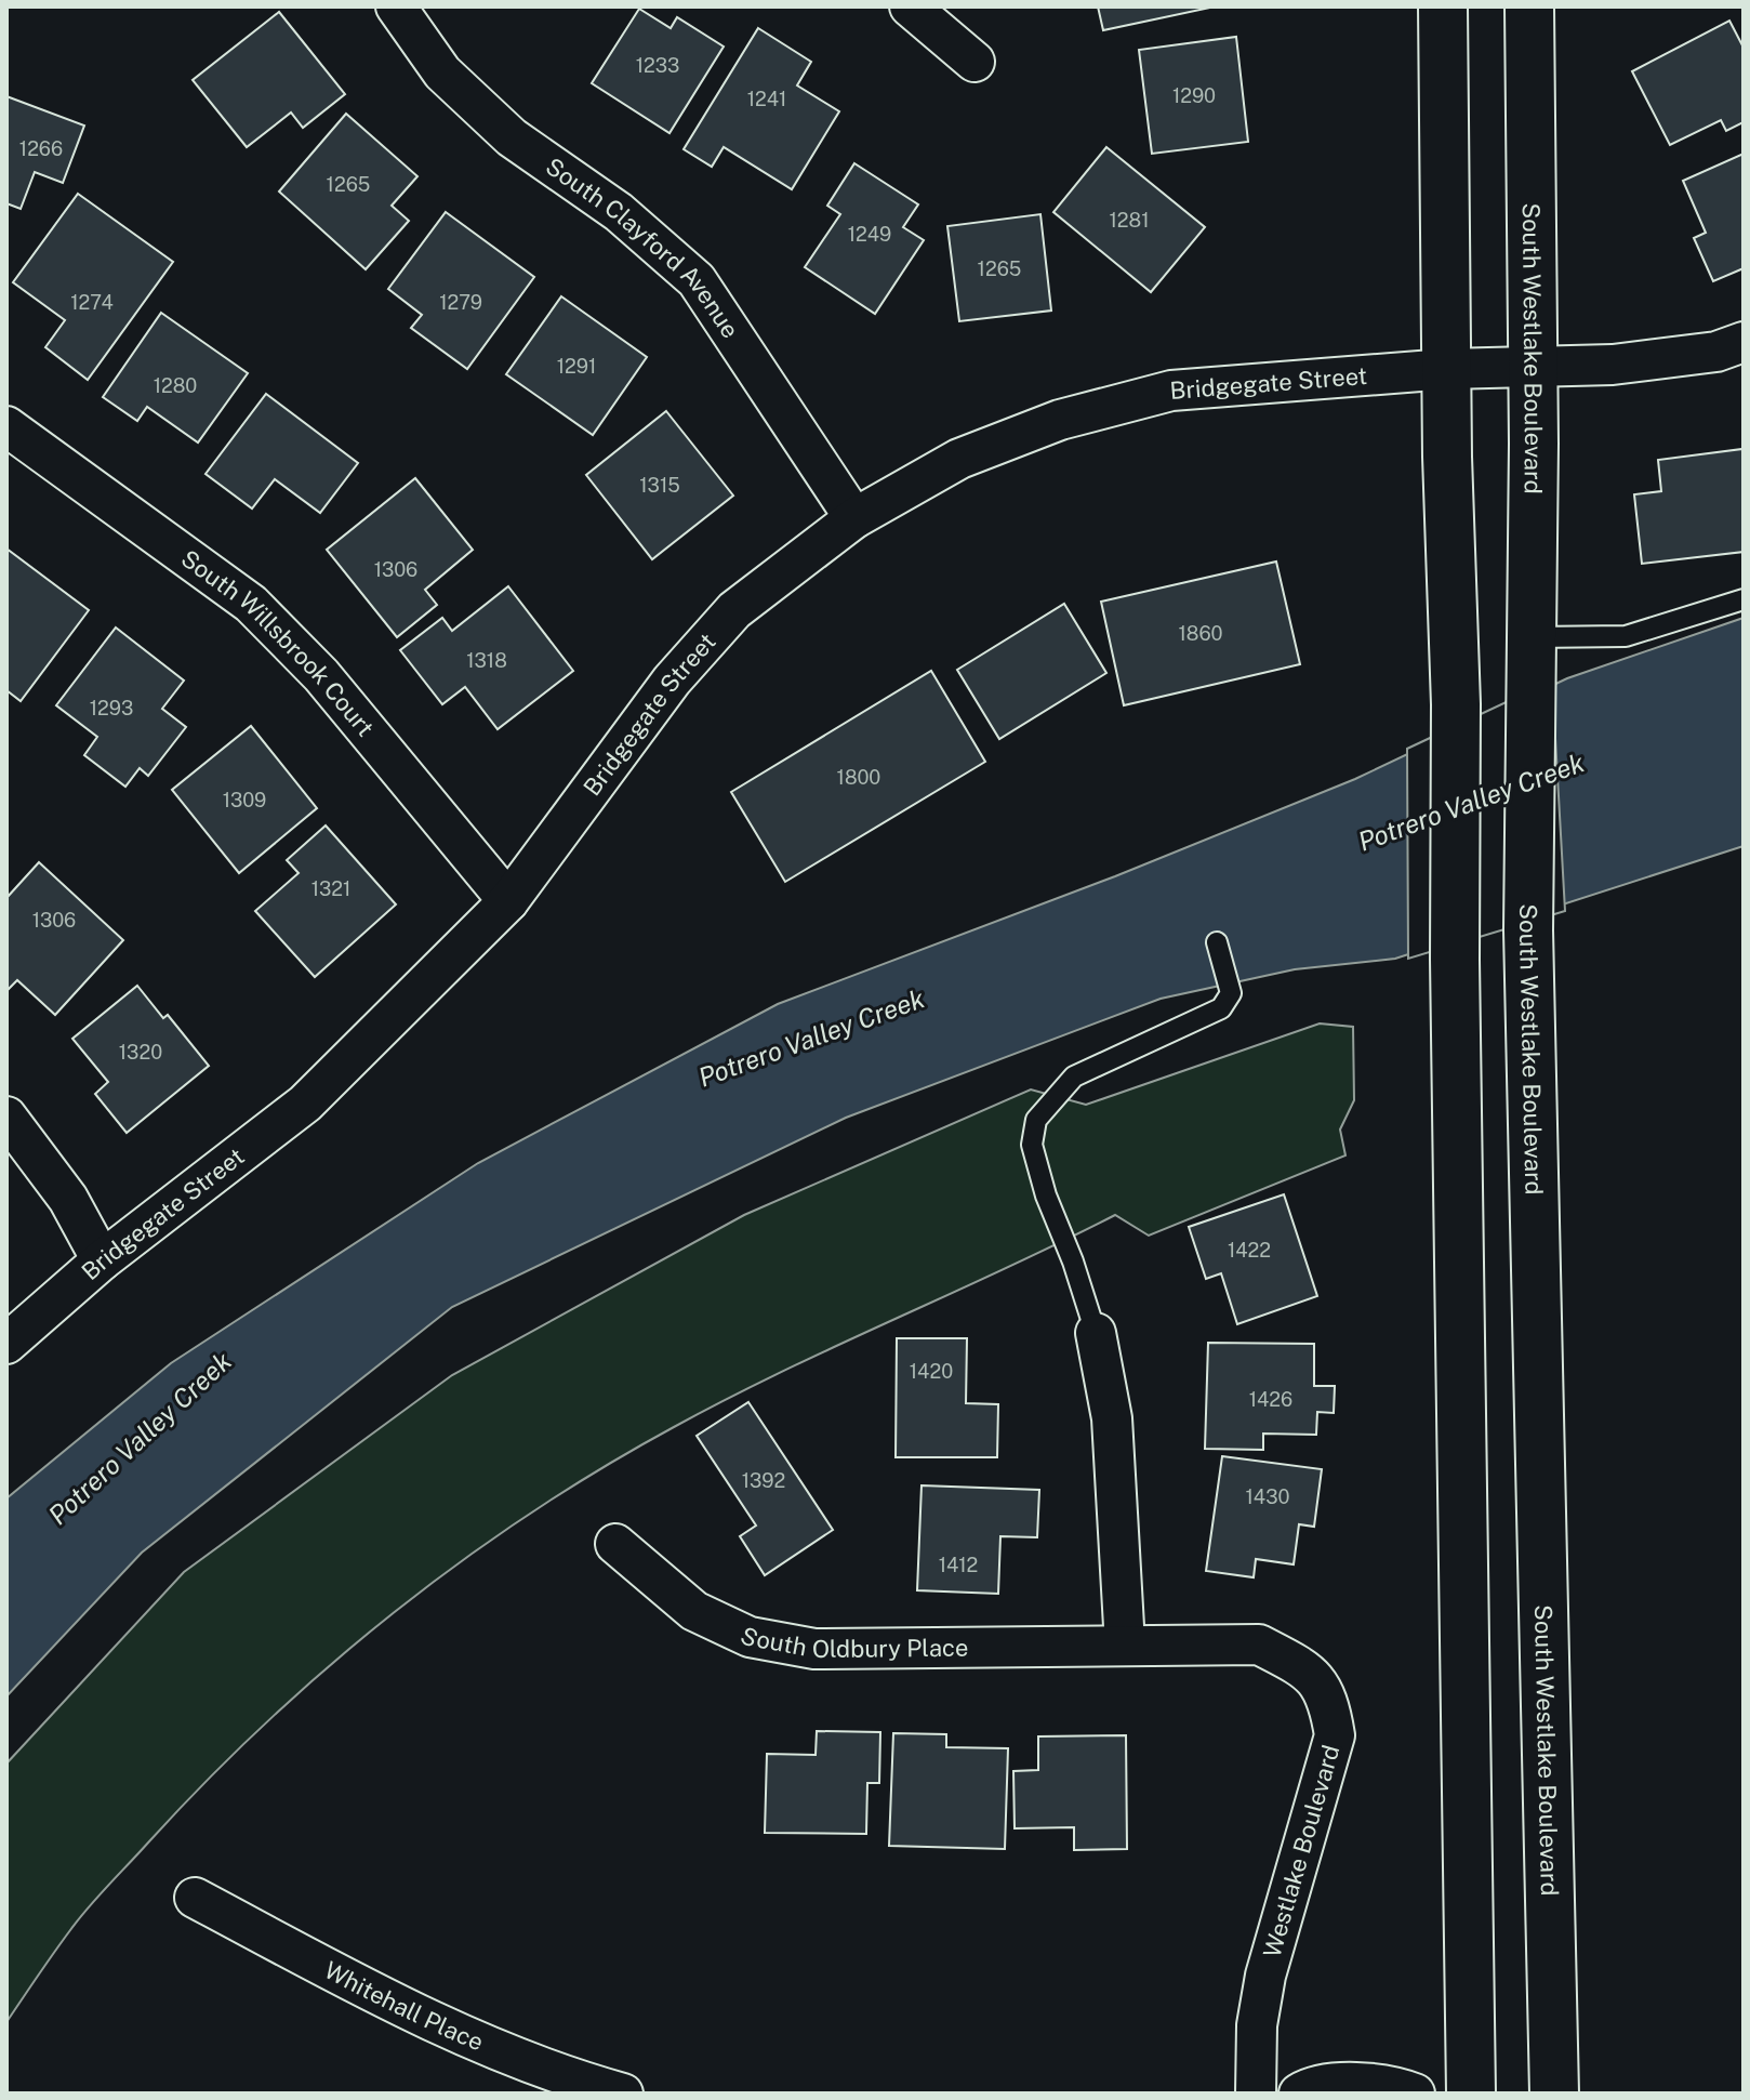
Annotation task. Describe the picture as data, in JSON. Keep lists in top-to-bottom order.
{
  "streets": {
    "main road": ["South Westlake Boulevard"],
    "street": [
      "South Clayford Avenue",
      "Bridgegate Street",
      "South Willsbrook Court",
      "South Oldbury Place",
      "Westlake Boulevard",
      "Whitehall Place"
    ]
  },
  "crossings": [
    ["South Clayford Avenue", "Bridgegate Street"],
    ["South Westlake Boulevard", "Bridgegate Street"],
    ["Bridgegate Street", "South Willsbrook Court"],
    ["South Oldbury Place", "Westlake Boulevard"]
  ],
  "water": ["Potrero Valley Creek"],
  "house_numbers": [
    "1233",
    "1290",
    "1241",
    "1266",
    "1265",
    "1281",
    "1249",
    "1265",
    "1274",
    "1279",
    "1291",
    "1280",
    "1315",
    "1306",
    "1860",
    "1318",
    "1293",
    "1800",
    "1309",
    "1321",
    "1306",
    "1320",
    "1422",
    "1420",
    "1426",
    "1392",
    "1430",
    "1412"
  ]
}
